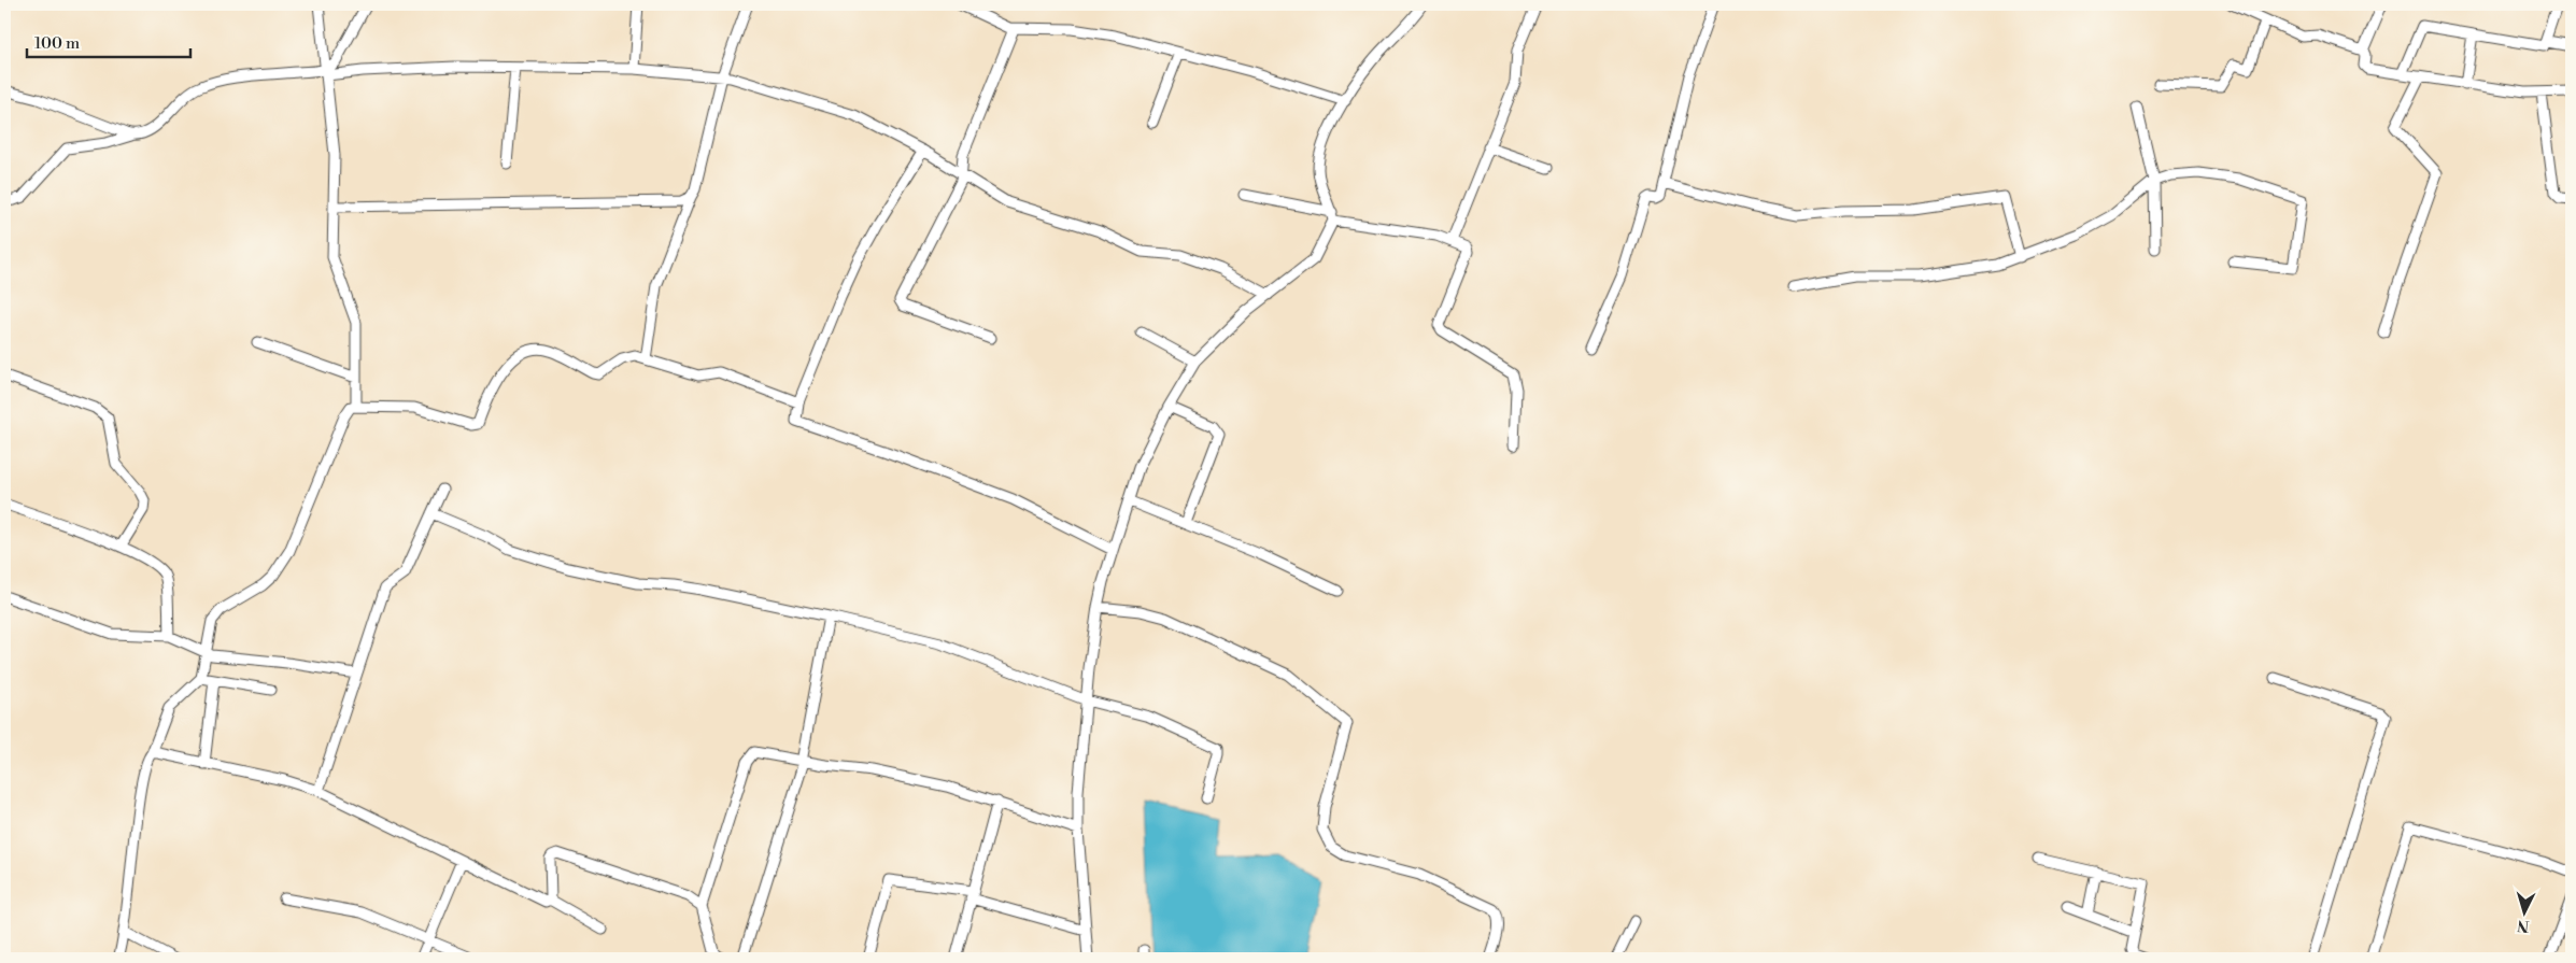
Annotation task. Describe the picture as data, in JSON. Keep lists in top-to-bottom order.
{
  "scale_bar": "100 m",
  "north": "bottom"
}
